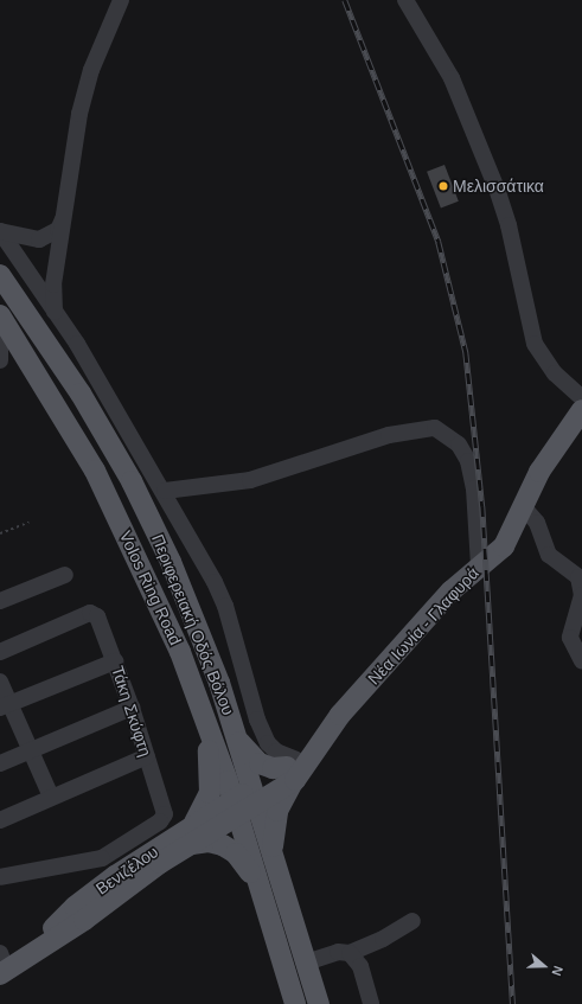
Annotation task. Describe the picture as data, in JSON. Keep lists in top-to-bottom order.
{
  "streets": {
    "main road": [
      "Volos Ring Road",
      "Περιφερειακή Οδός Βόλου",
      "Νέα Ιωνία - Γλαφυρά",
      "Βενιζέλου"
    ],
    "street": ["Τάκη Σκύφτη"]
  },
  "crossings": [
    ["Volos Ring Road", "Νέα Ιωνία - Γλαφυρά"],
    ["Volos Ring Road", "Βενιζέλου"],
    ["Περιφερειακή Οδός Βόλου", "Νέα Ιωνία - Γλαφυρά"],
    ["Νέα Ιωνία - Γλαφυρά", "Βενιζέλου"]
  ],
  "places": ["Μελισσάτικα"],
  "north": "right"
}
